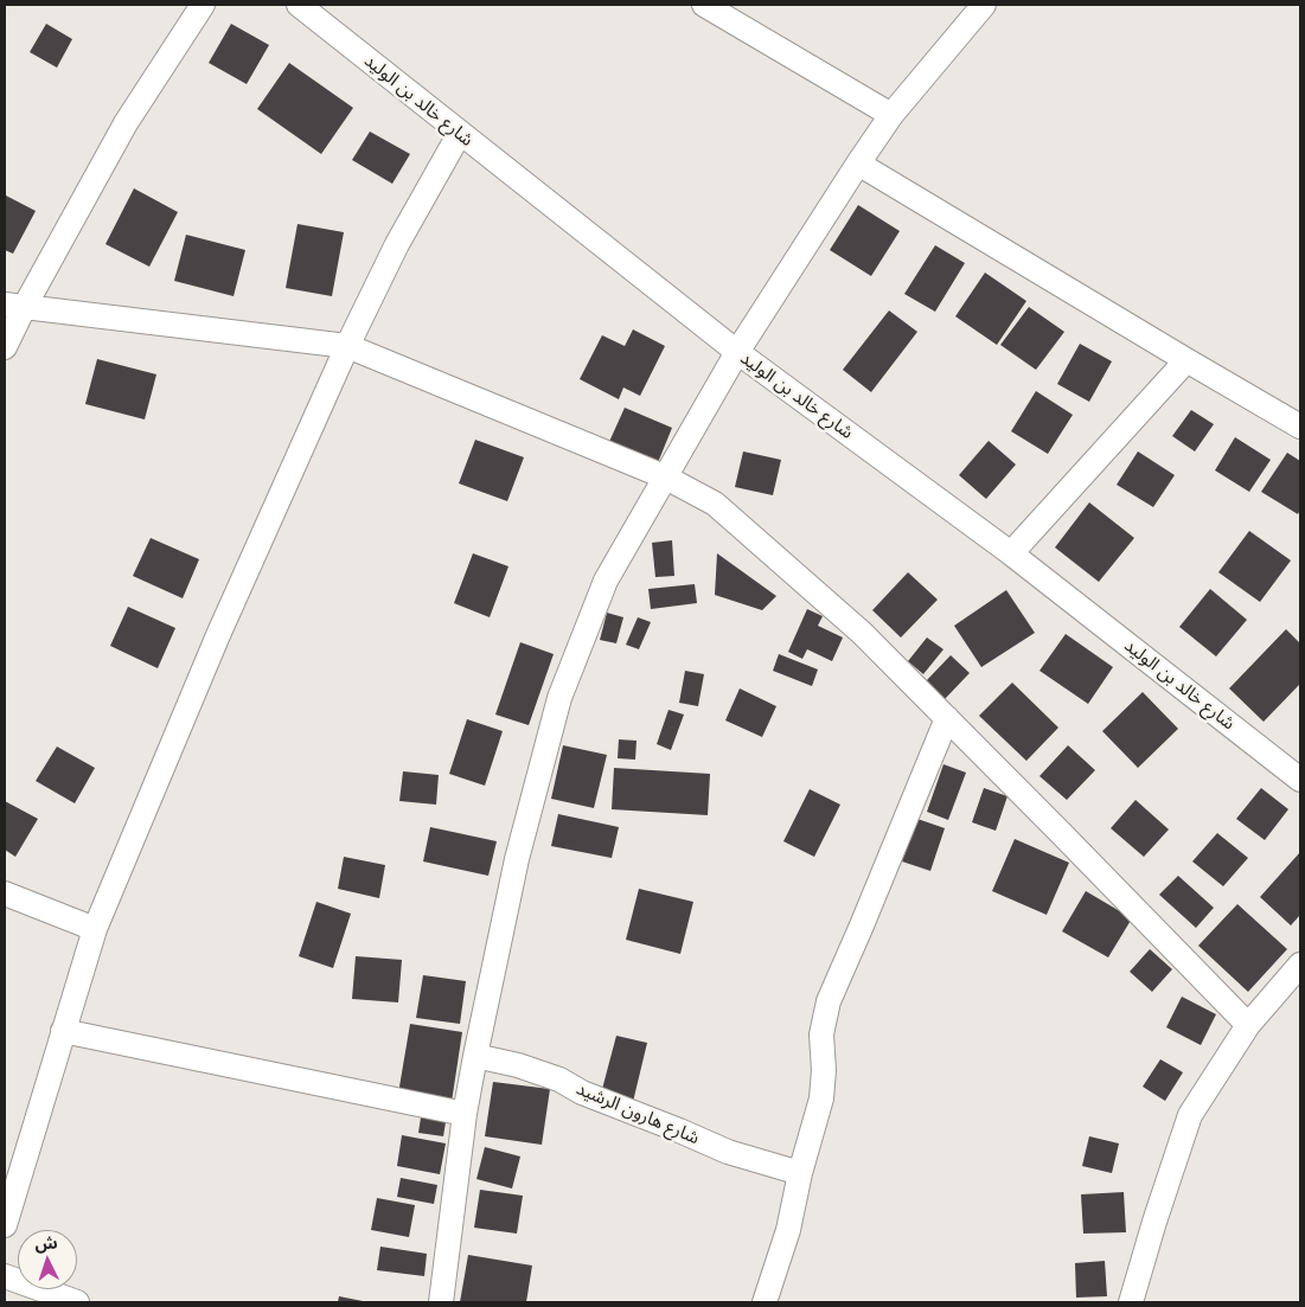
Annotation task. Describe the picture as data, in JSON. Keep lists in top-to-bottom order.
{
  "streets": {
    "street": ["شارع خالد بن الوليد", "شارع هارون الرشيد"]
  },
  "north": "top"
}
